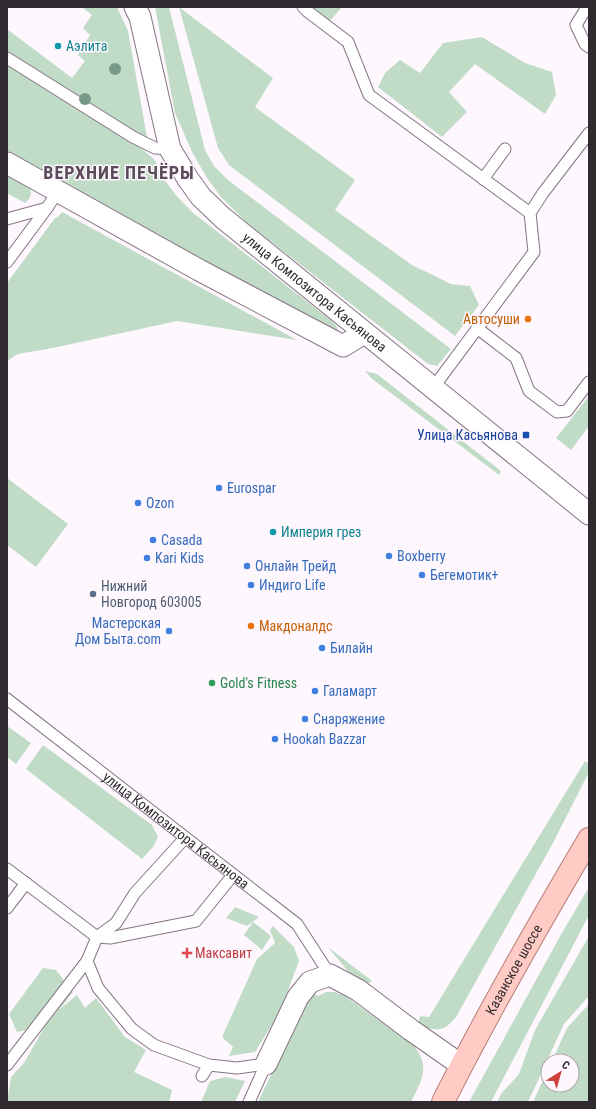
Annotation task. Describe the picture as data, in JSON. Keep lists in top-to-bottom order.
{
  "streets": {
    "main road": ["Казанское шоссе"],
    "street": ["улица Композитора Касьянова"]
  },
  "crossings": [
    ["улица Композитора Касьянова", "Казанское шоссе"]
  ],
  "districts": ["ВЕРХНИЕ ПЕЧЁРЫ"],
  "places": {
    "other": [
      "Аэлита",
      "Автосуши",
      "Eurospar",
      "Ozon",
      "Империя грез",
      "Casada",
      "Boxberry",
      "Kari Kids",
      "Онлайн Трейд",
      "Бегемотик+",
      "Индиго Life",
      "Нижний Новгород 603005",
      "Макдоналдс",
      "Мастерская Дом Быта.com",
      "Билайн",
      "Gold's Fitness",
      "Галамарт",
      "Снаряжение",
      "Hookah Bazzar"
    ],
    "transit": ["Улица Касьянова"],
    "health": ["Максавит"]
  },
  "north": "top right"
}
